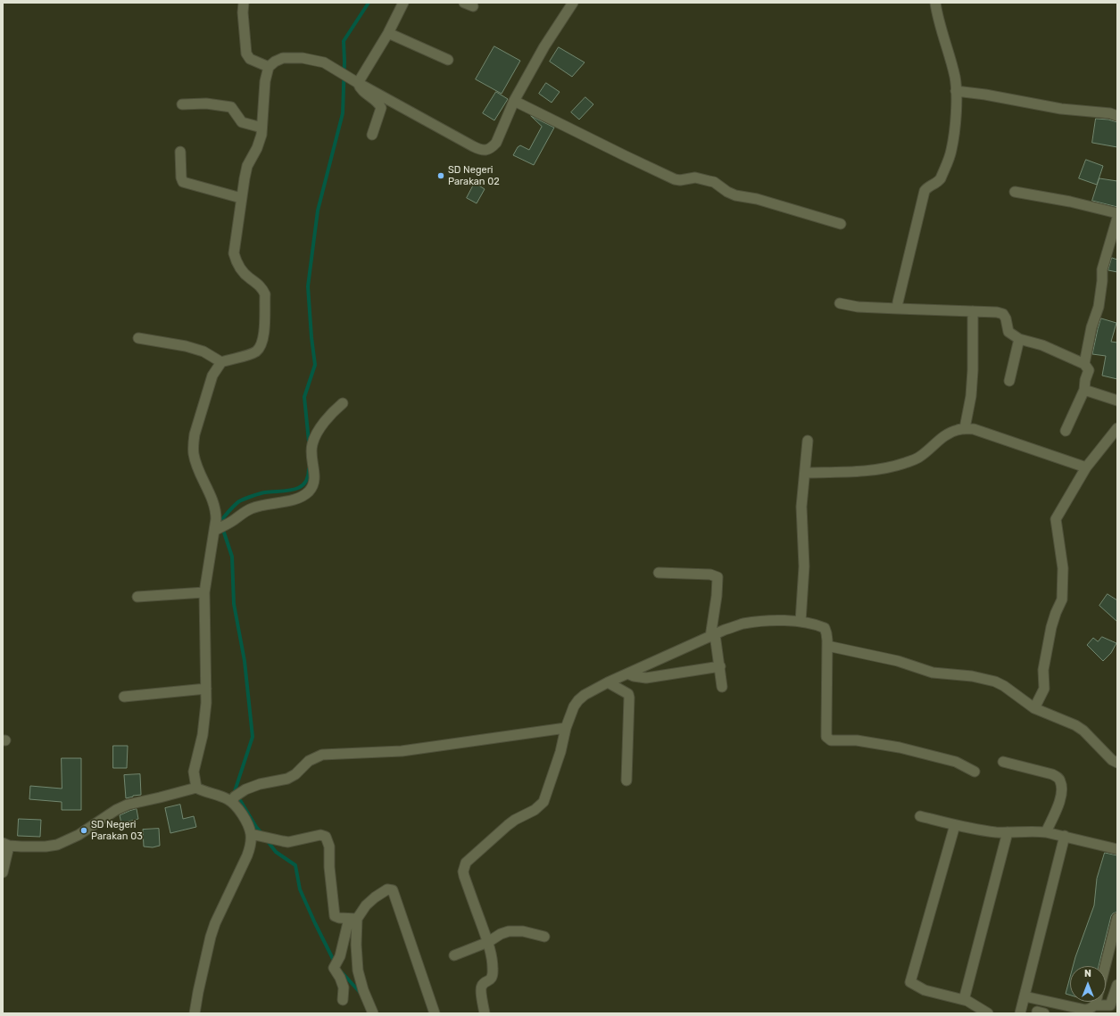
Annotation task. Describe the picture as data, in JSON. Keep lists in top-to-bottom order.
{
  "places": ["SD Negeri Parakan 02", "SD Negeri Parakan 03"],
  "north": "top"
}
